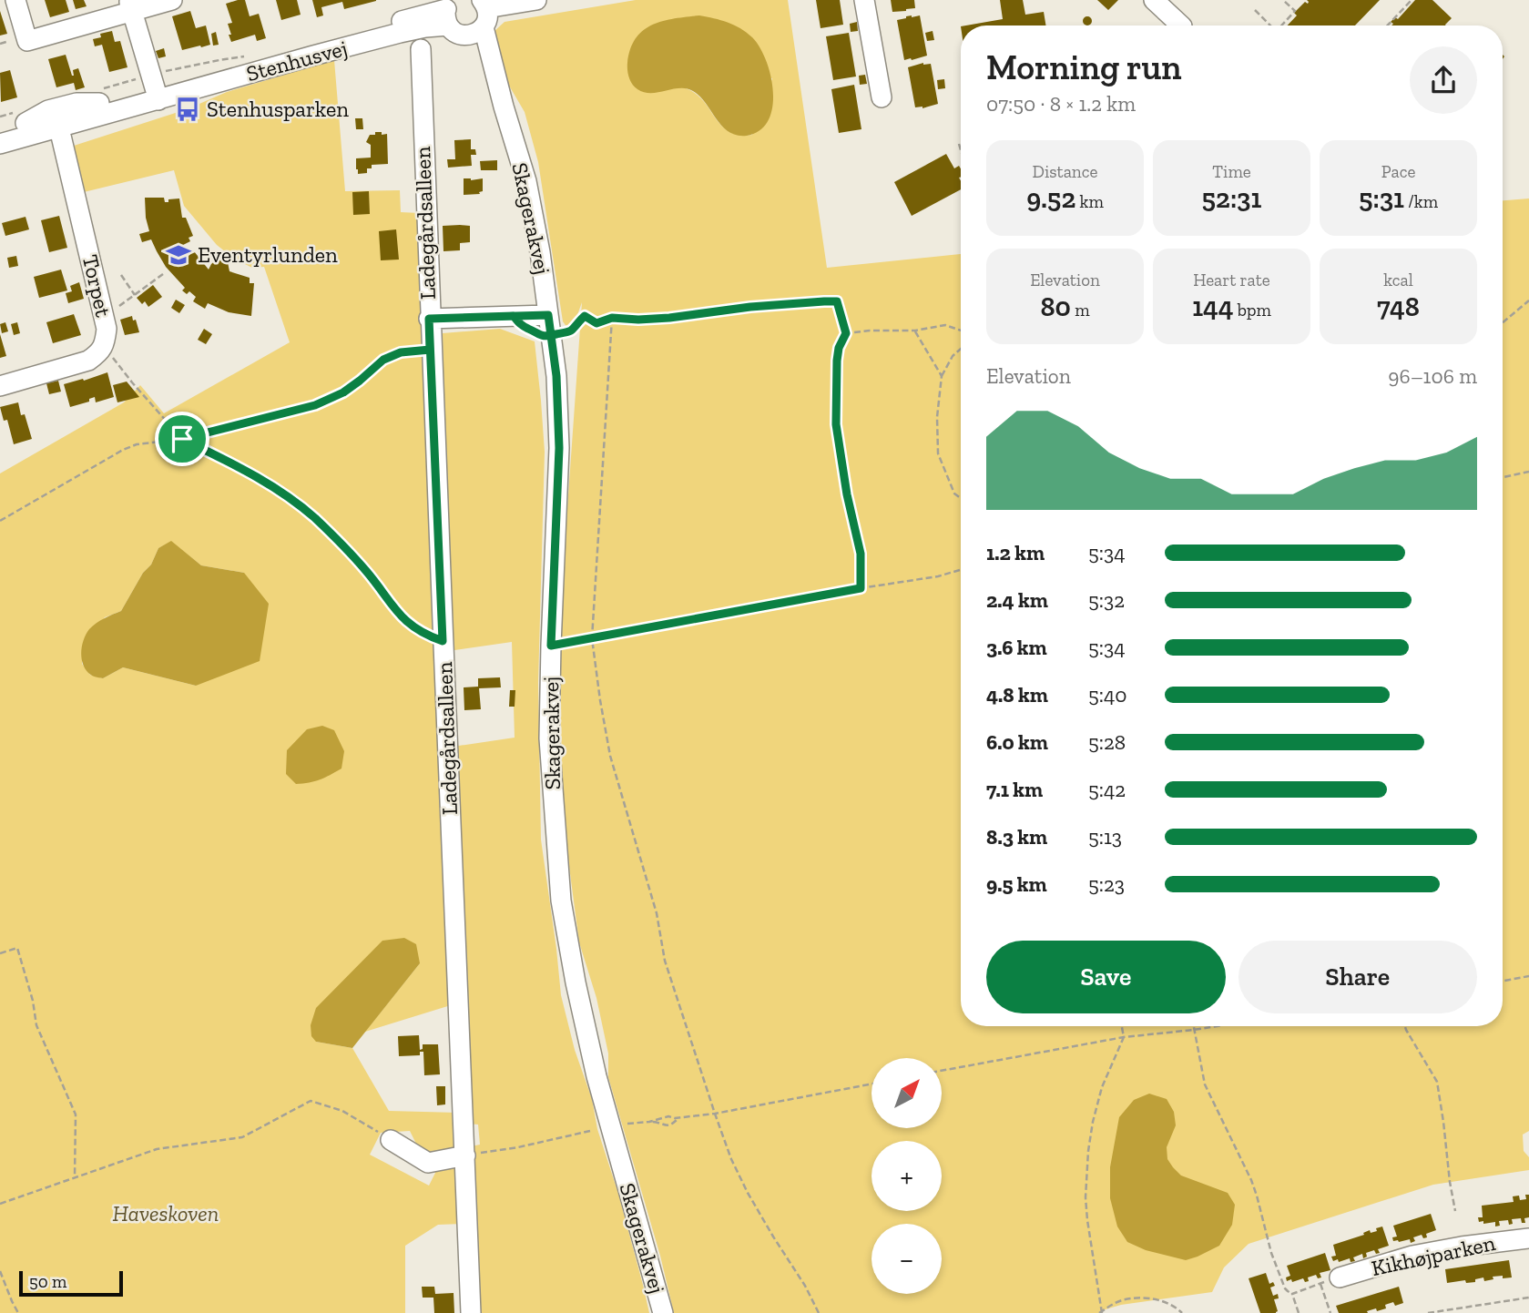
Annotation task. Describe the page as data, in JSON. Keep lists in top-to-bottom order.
{
  "streets": {
    "street": [
      "Stenhusvej",
      "Skagerakvej",
      "Ladegårdsalleen",
      "Torpet",
      "Kikhøjparken"
    ]
  },
  "crossings": [
    ["Stenhusvej", "Torpet"]
  ],
  "parks": ["Haveskoven"],
  "places": {
    "bus stop": ["Stenhusparken"],
    "school or university": ["Eventyrlunden"]
  },
  "scale_bar": "50 m",
  "north": "top right",
  "page": {
    "heading": ["Morning run", "07:50 · 8 × 1.2 km"],
    "stats": [
      ["Distance", "9.52 km"],
      ["Time", "52:31"],
      ["Pace", "5:31 /km"],
      ["Elevation", "80 m"],
      ["Heart rate", "144 bpm"],
      ["kcal", "748"]
    ],
    "chart": ["Elevation", "96–106 m"],
    "list": [
      {
        "name": "1.2 km",
        "note": "5:34"
      },
      {
        "name": "2.4 km",
        "note": "5:32"
      },
      {
        "name": "3.6 km",
        "note": "5:34"
      },
      {
        "name": "4.8 km",
        "note": "5:40"
      },
      {
        "name": "6.0 km",
        "note": "5:28"
      },
      {
        "name": "7.1 km",
        "note": "5:42"
      },
      {
        "name": "8.3 km",
        "note": "5:13"
      },
      {
        "name": "9.5 km",
        "note": "5:23"
      }
    ],
    "buttons": ["Save", "Share"],
    "map_buttons": ["+", "−"],
    "scale": "50 m"
  }
}
